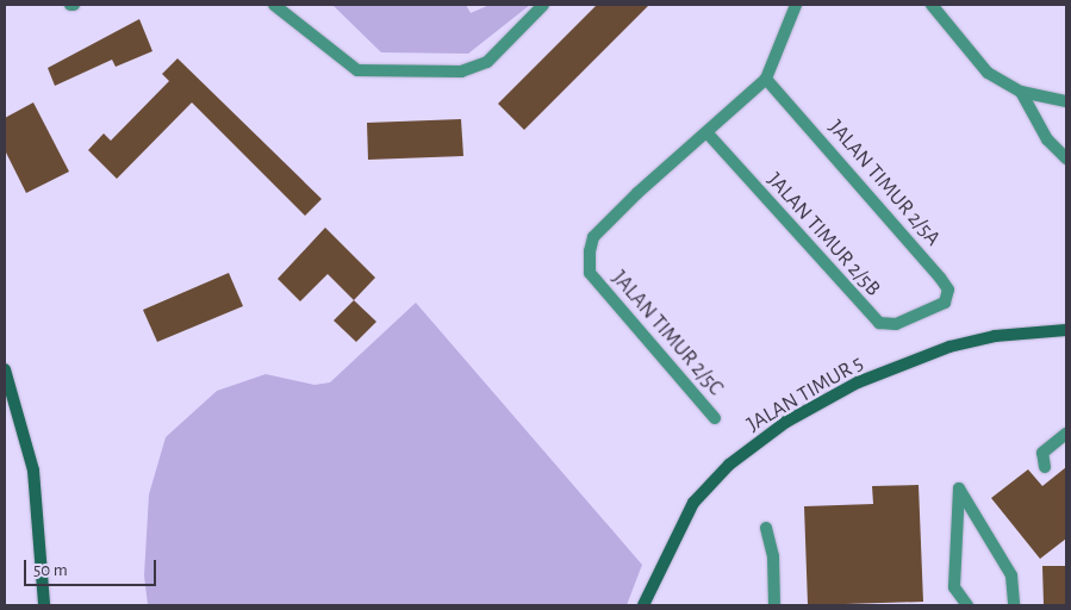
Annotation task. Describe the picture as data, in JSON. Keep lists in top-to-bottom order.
{
  "streets": {
    "street": [
      "JALAN TIMUR 2/5A",
      "JALAN TIMUR 2/5B",
      "JALAN TIMUR 2/5C",
      "JALAN TIMUR 5"
    ]
  },
  "crossings": [
    ["JALAN TIMUR 2/5A", "JALAN TIMUR 2/5B"],
    ["JALAN TIMUR 2/5B", "JALAN TIMUR 2/5C"]
  ],
  "scale_bar": "50 m"
}
